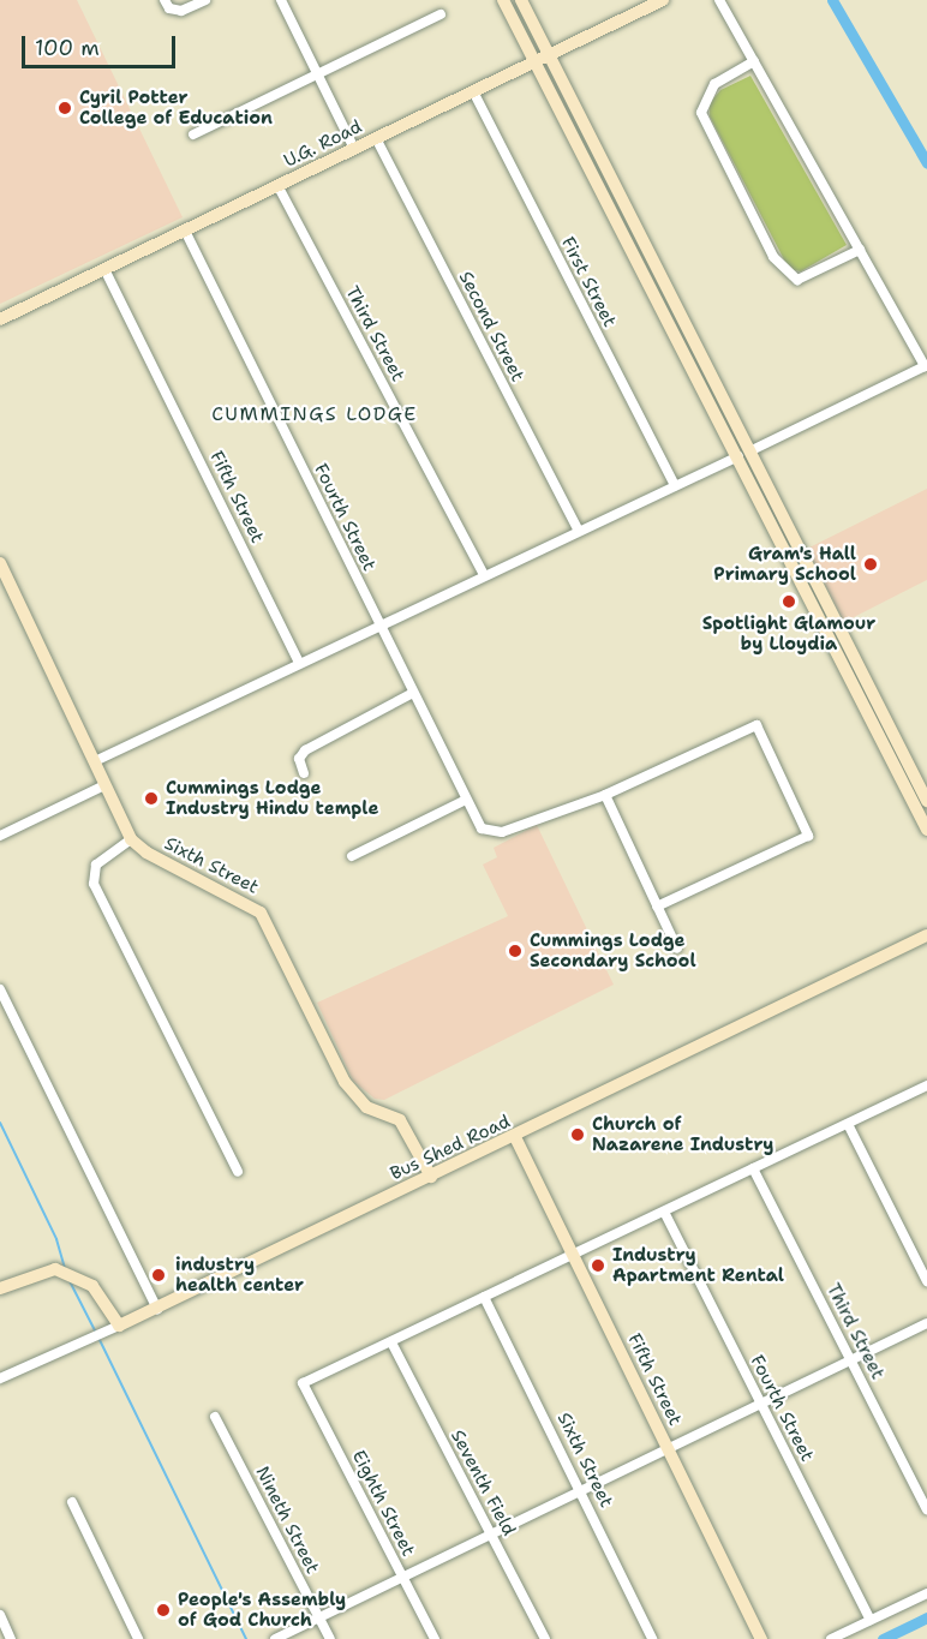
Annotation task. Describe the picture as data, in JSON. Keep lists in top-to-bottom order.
{
  "streets": {
    "street": [
      "U.G. Road",
      "First Street",
      "Second Street",
      "Third Street",
      "Fifth Street",
      "Fourth Street",
      "Sixth Street",
      "Bus Shed Road",
      "Seventh Field",
      "Eighth Street",
      "Nineth Street"
    ]
  },
  "crossings": [
    ["U.G. Road", "First Street"],
    ["U.G. Road", "Second Street"],
    ["U.G. Road", "Third Street"],
    ["U.G. Road", "Fifth Street"],
    ["U.G. Road", "Fourth Street"],
    ["Fifth Street", "Bus Shed Road"],
    ["Sixth Street", "Bus Shed Road"],
    ["Seventh Field", "Eighth Street"]
  ],
  "districts": ["CUMMINGS LODGE"],
  "places": [
    "Cyril Potter College of Education",
    "Gram's Hall Primary School",
    "Spotlight Glamour by Lloydia",
    "Cummings Lodge Industry Hindu temple",
    "Cummings Lodge Secondary School",
    "Church of Nazarene Industry",
    "Industry Apartment Rental",
    "industry health center",
    "People's Assembly of God Church"
  ],
  "scale_bar": "100 m"
}
